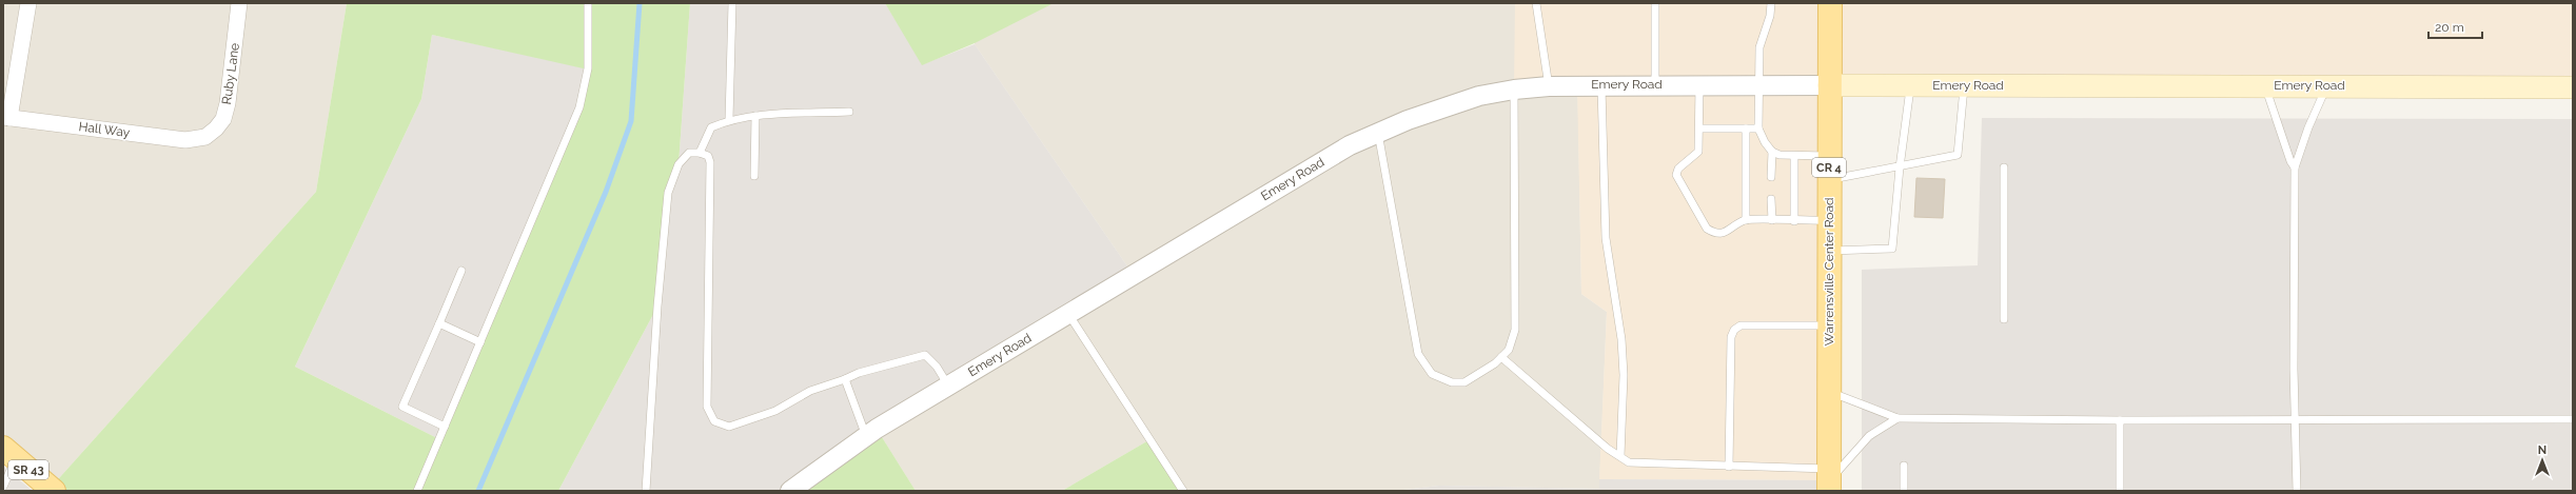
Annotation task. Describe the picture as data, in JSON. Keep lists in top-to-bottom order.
{
  "streets": {
    "main road": [
      "Emery Road",
      "CR 4",
      "Warrensville Center Road",
      "SR 43"
    ],
    "street": ["Ruby Lane", "Hall Way"]
  },
  "crossings": [
    ["Ruby Lane", "Hall Way"],
    ["Emery Road", "Warrensville Center Road"]
  ],
  "scale_bar": "20 m",
  "north": "top"
}
